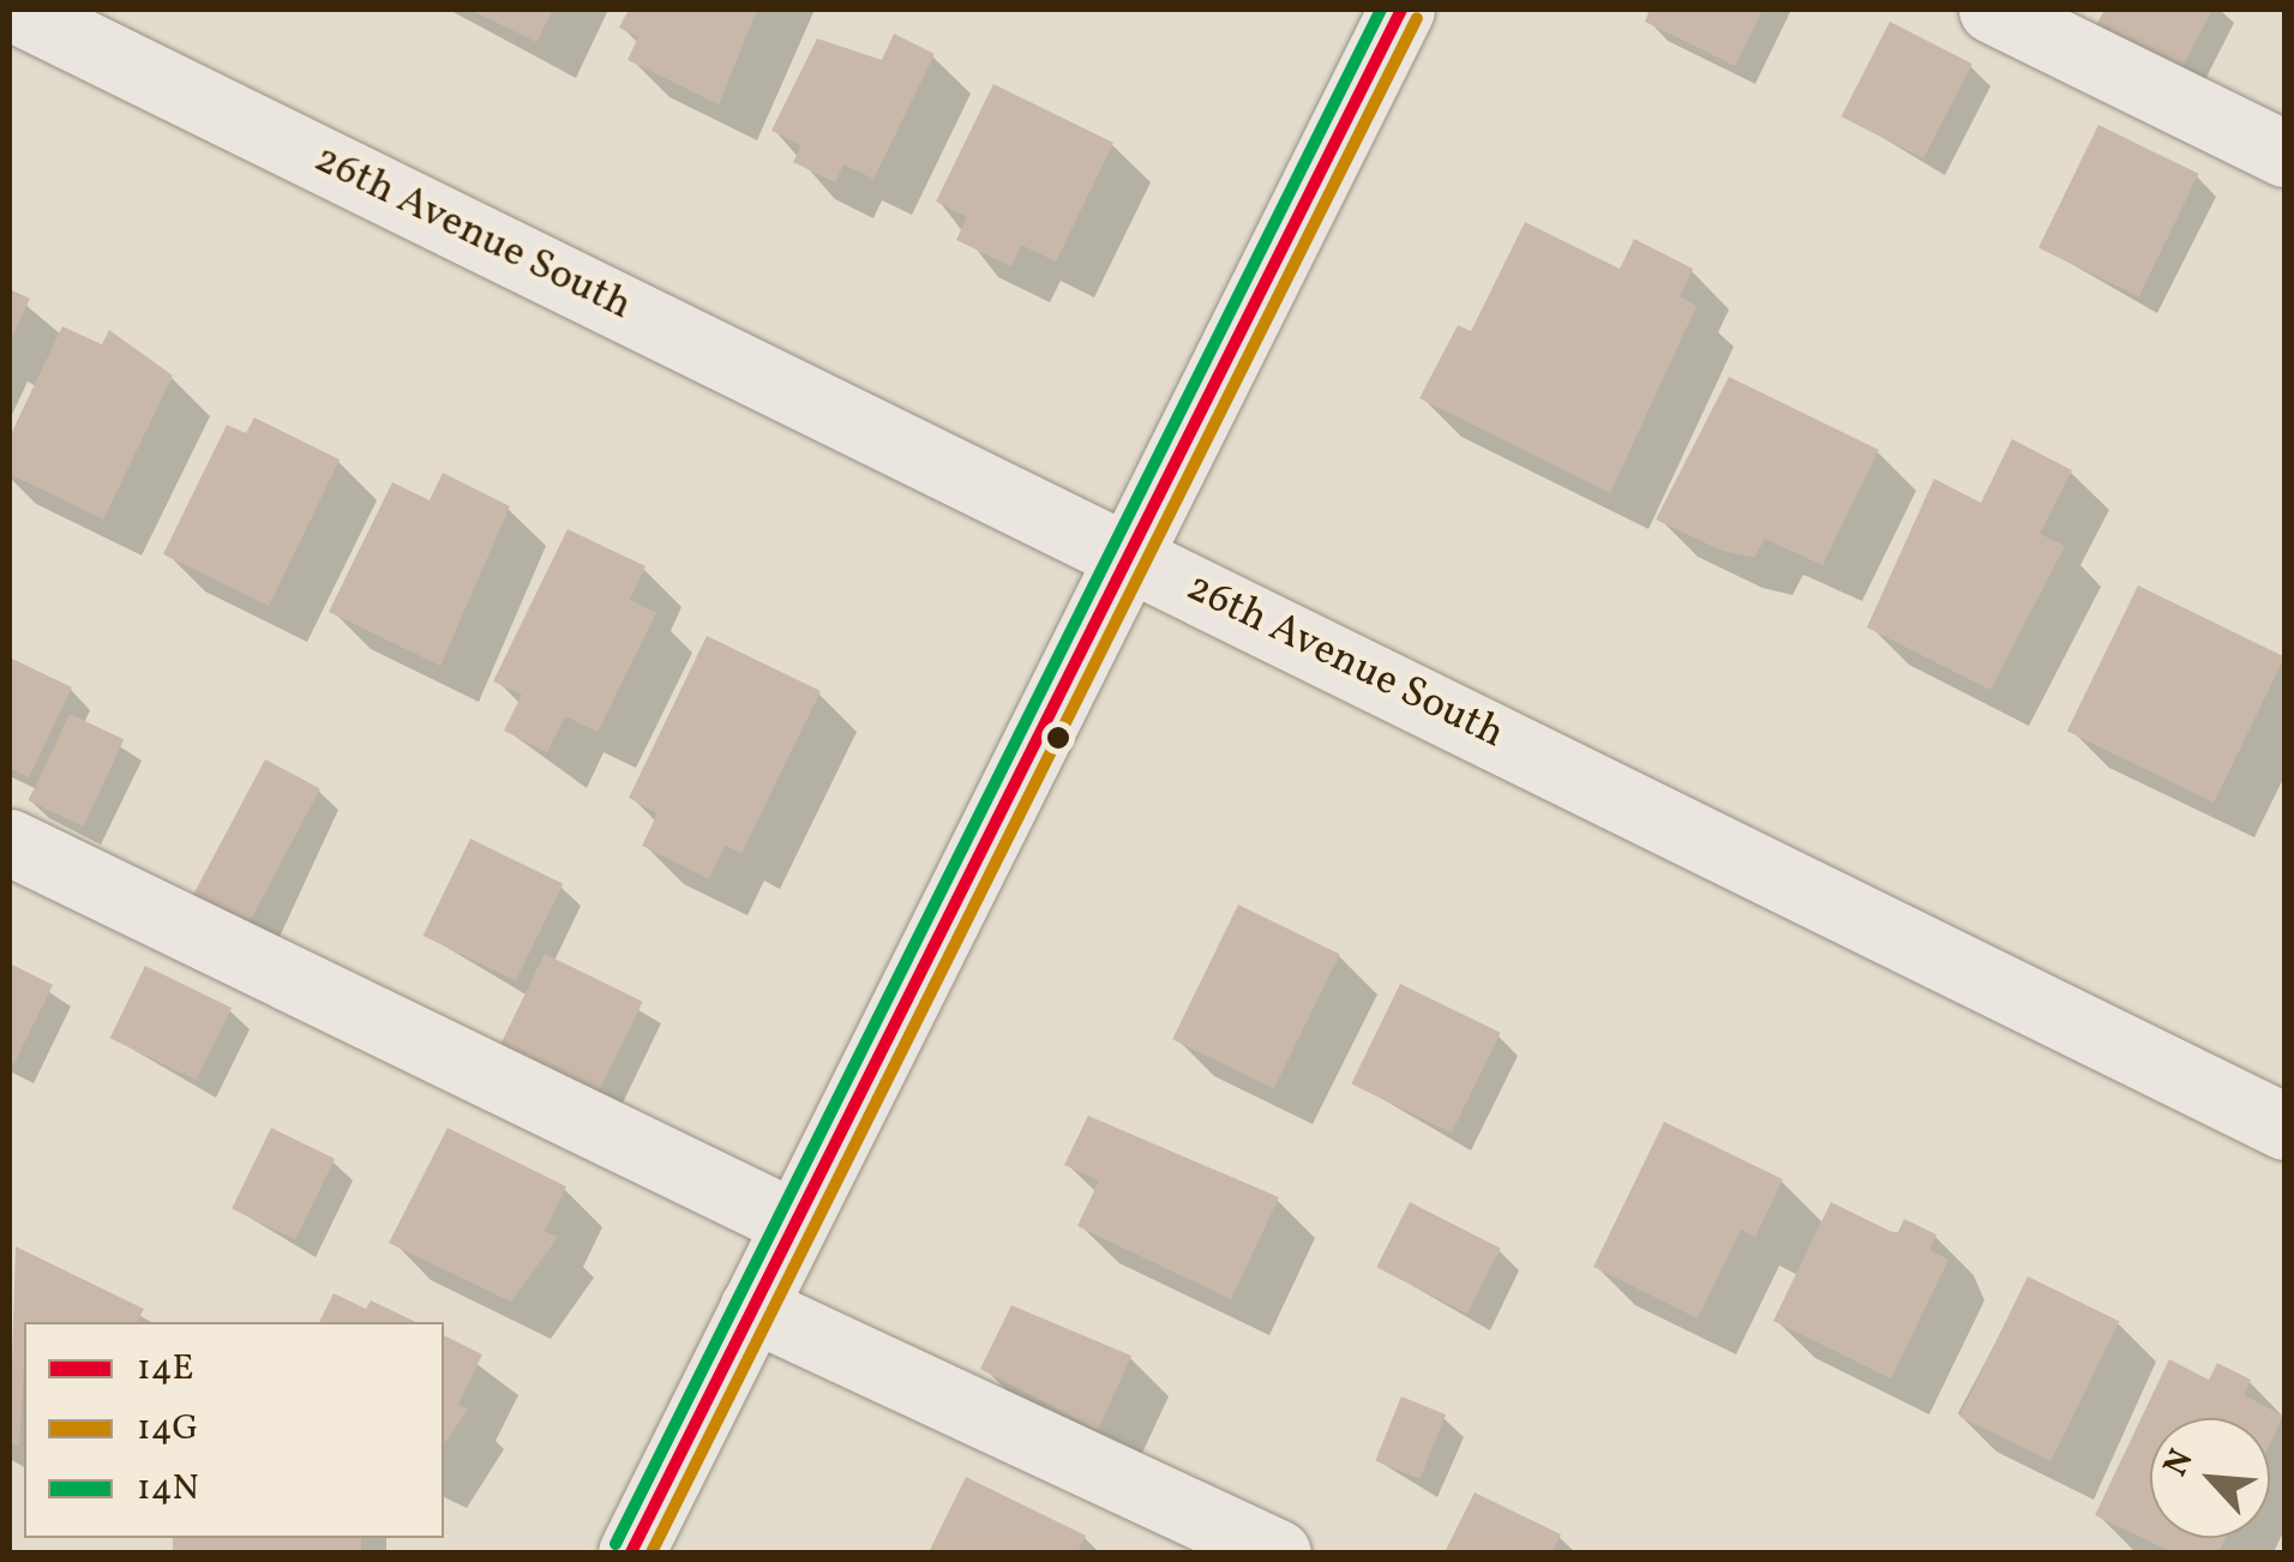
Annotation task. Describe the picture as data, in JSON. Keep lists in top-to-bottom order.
{
  "streets": {
    "street": ["26th Avenue South"]
  },
  "lines": ["transit line 14E", "transit line 14N", "transit line 14G"],
  "legend": ["14E", "14G", "14N"],
  "north": "top left"
}
